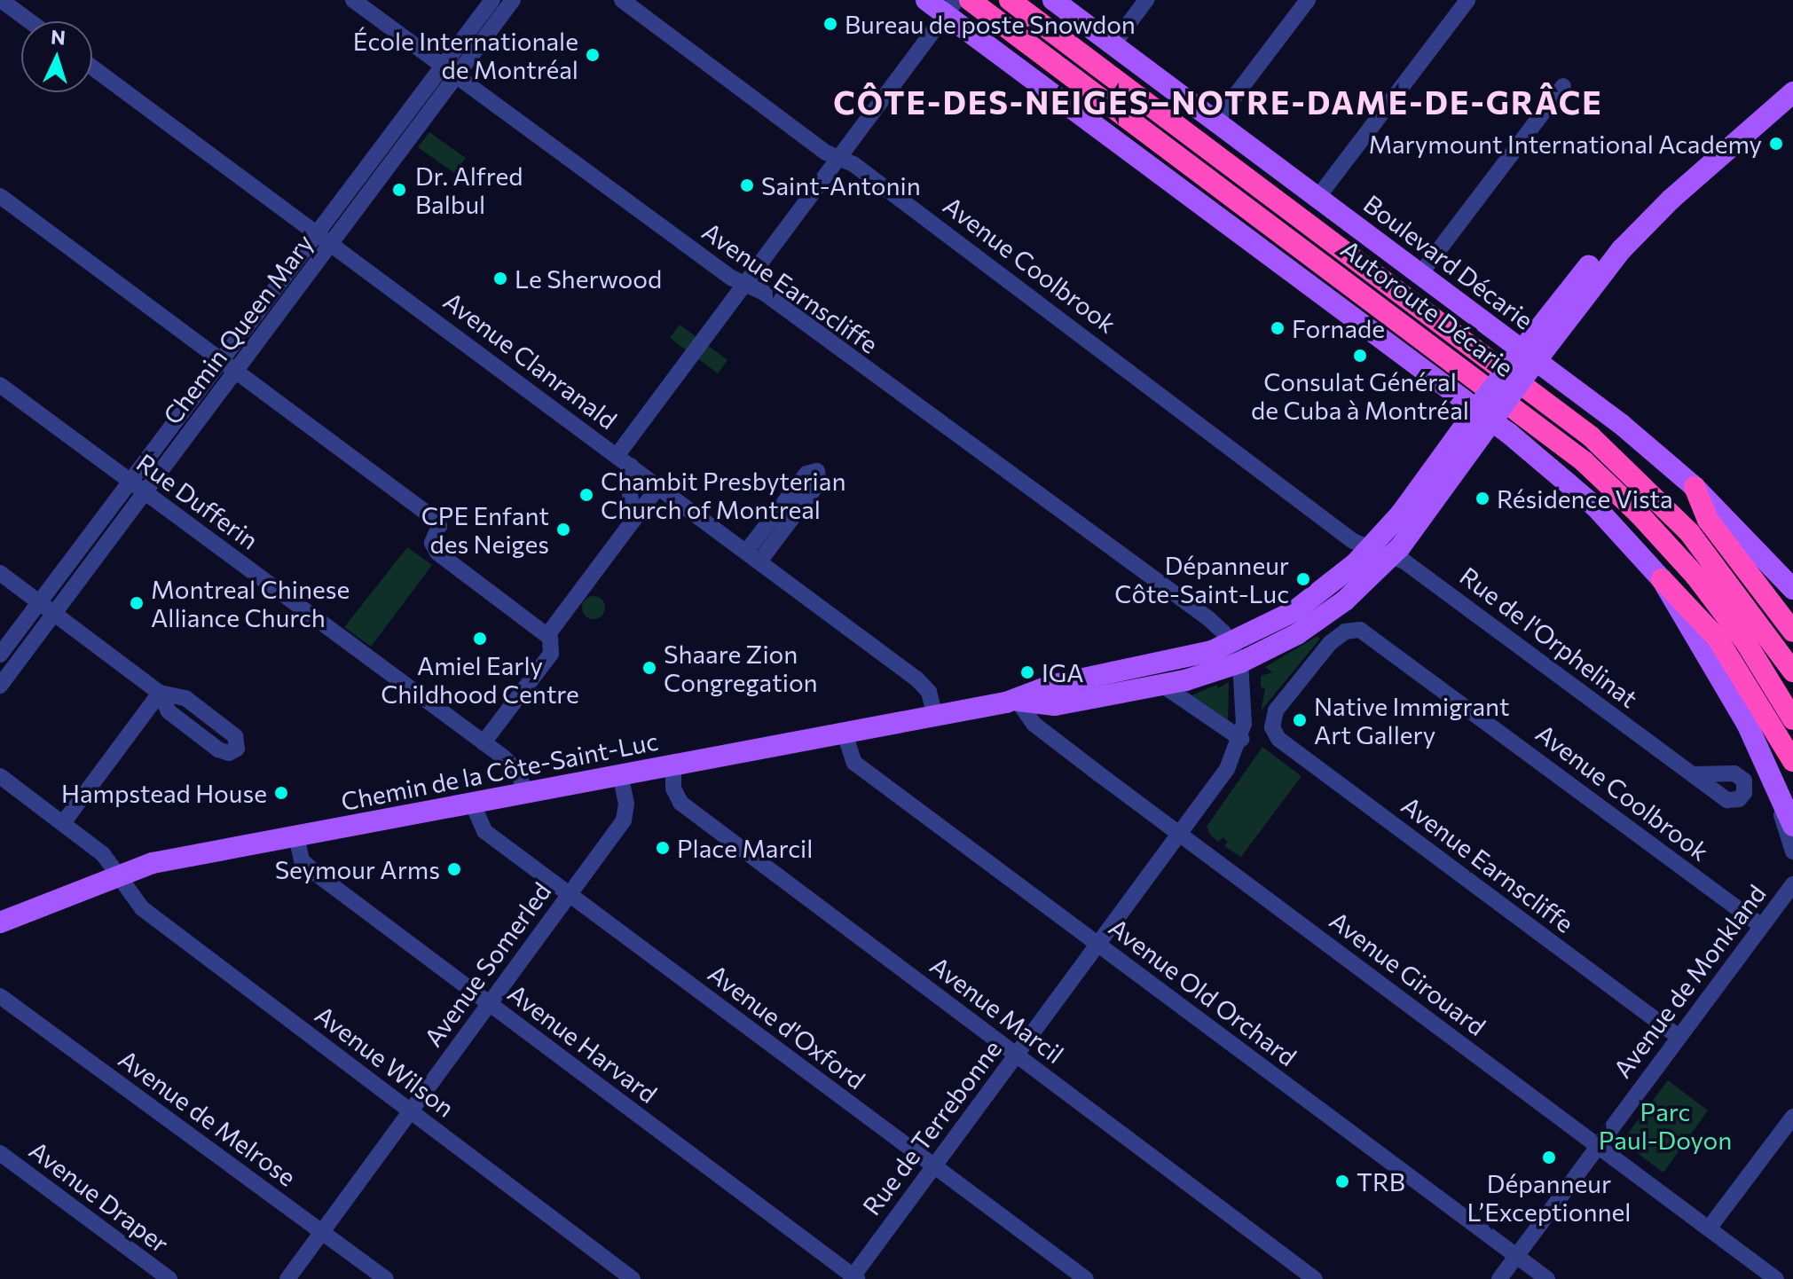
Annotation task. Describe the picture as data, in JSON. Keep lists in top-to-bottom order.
{
  "streets": {
    "highway": ["Autoroute Décarie"],
    "main road": ["Boulevard Décarie", "Chemin de la Côte-Saint-Luc"],
    "street": [
      "Avenue Coolbrook",
      "Avenue Earnscliffe",
      "Chemin Queen Mary",
      "Avenue Clanranald",
      "Rue Dufferin",
      "Rue de l'Orphelinat",
      "Avenue Somerled",
      "Avenue Girouard",
      "Avenue de Monkland",
      "Avenue Old Orchard",
      "Avenue Marcil",
      "Avenue d'Oxford",
      "Avenue Harvard",
      "Avenue Wilson",
      "Avenue de Melrose",
      "Rue de Terrebonne",
      "Avenue Draper"
    ]
  },
  "crossings": [
    ["Boulevard Décarie", "Chemin de la Côte-Saint-Luc"],
    ["Avenue Coolbrook", "Avenue Earnscliffe"],
    ["Avenue Coolbrook", "Rue de l'Orphelinat"],
    ["Avenue Coolbrook", "Chemin de la Côte-Saint-Luc"],
    ["Avenue Coolbrook", "Avenue de Monkland"],
    ["Avenue Earnscliffe", "Chemin Queen Mary"],
    ["Avenue Earnscliffe", "Chemin de la Côte-Saint-Luc"],
    ["Avenue Earnscliffe", "Avenue de Monkland"],
    ["Avenue Earnscliffe", "Rue de Terrebonne"],
    ["Chemin Queen Mary", "Avenue Clanranald"],
    ["Chemin Queen Mary", "Rue Dufferin"],
    ["Avenue Clanranald", "Chemin de la Côte-Saint-Luc"],
    ["Rue Dufferin", "Chemin de la Côte-Saint-Luc"],
    ["Rue de l'Orphelinat", "Chemin de la Côte-Saint-Luc"],
    ["Chemin de la Côte-Saint-Luc", "Avenue Somerled"],
    ["Chemin de la Côte-Saint-Luc", "Avenue Girouard"],
    ["Chemin de la Côte-Saint-Luc", "Avenue Old Orchard"],
    ["Chemin de la Côte-Saint-Luc", "Avenue Marcil"],
    ["Chemin de la Côte-Saint-Luc", "Avenue d'Oxford"],
    ["Chemin de la Côte-Saint-Luc", "Avenue Harvard"],
    ["Chemin de la Côte-Saint-Luc", "Avenue Wilson"],
    ["Chemin de la Côte-Saint-Luc", "Rue de Terrebonne"],
    ["Avenue Somerled", "Avenue d'Oxford"],
    ["Avenue Somerled", "Avenue Harvard"],
    ["Avenue Somerled", "Avenue Wilson"],
    ["Avenue Somerled", "Avenue de Melrose"],
    ["Avenue Girouard", "Avenue de Monkland"],
    ["Avenue Girouard", "Rue de Terrebonne"],
    ["Avenue de Monkland", "Avenue Old Orchard"],
    ["Avenue Old Orchard", "Rue de Terrebonne"],
    ["Avenue Marcil", "Rue de Terrebonne"],
    ["Avenue d'Oxford", "Rue de Terrebonne"],
    ["Avenue Harvard", "Rue de Terrebonne"]
  ],
  "districts": ["CÔTE-DES-NEIGES–NOTRE-DAME-DE-GRÂCE"],
  "parks": ["Parc Paul-Doyon"],
  "places": [
    "Bureau de poste Snowdon",
    "École Internationale de Montréal",
    "Marymount International Academy",
    "Saint-Antonin",
    "Dr. Alfred Balbul",
    "Le Sherwood",
    "Fornade",
    "Consulat Général de Cuba à Montréal",
    "Chambit Presbyterian Church of Montreal",
    "Résidence Vista",
    "CPE Enfant des Neiges",
    "Dépanneur Côte-Saint-Luc",
    "Montreal Chinese Alliance Church",
    "Amiel Early Childhood Centre",
    "Shaare Zion Congregation",
    "IGA",
    "Native Immigrant Art Gallery",
    "Hampstead House",
    "Place Marcil",
    "Seymour Arms",
    "Dépanneur L’Exceptionnel",
    "TRB"
  ],
  "north": "top"
}
